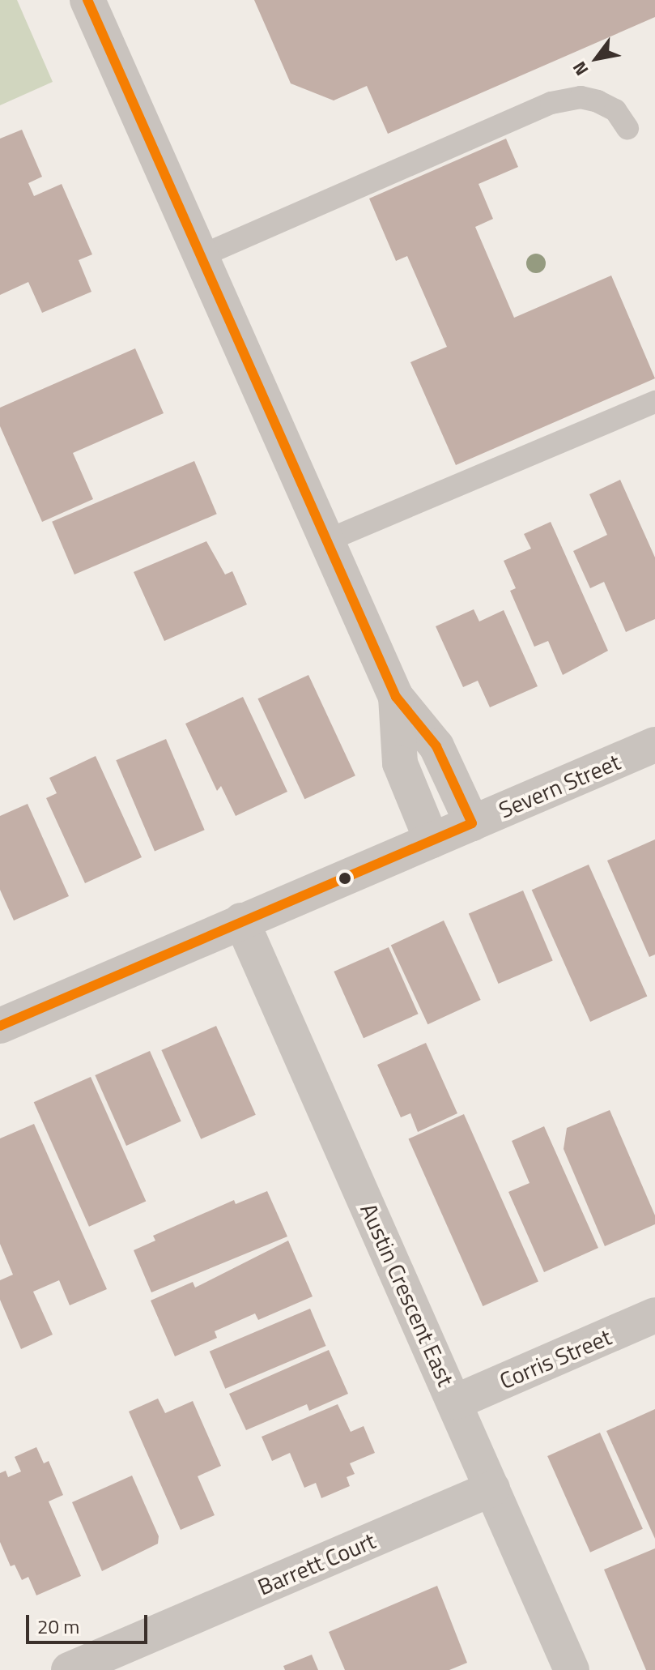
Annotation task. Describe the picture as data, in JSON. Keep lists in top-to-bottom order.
{
  "streets": {
    "street": [
      "Severn Street",
      "Austin Crescent East",
      "Corris Street",
      "Barrett Court"
    ]
  },
  "crossings": [
    ["Severn Street", "Austin Crescent East"],
    ["Austin Crescent East", "Corris Street"],
    ["Austin Crescent East", "Barrett Court"]
  ],
  "scale_bar": "20 m",
  "north": "bottom left"
}
